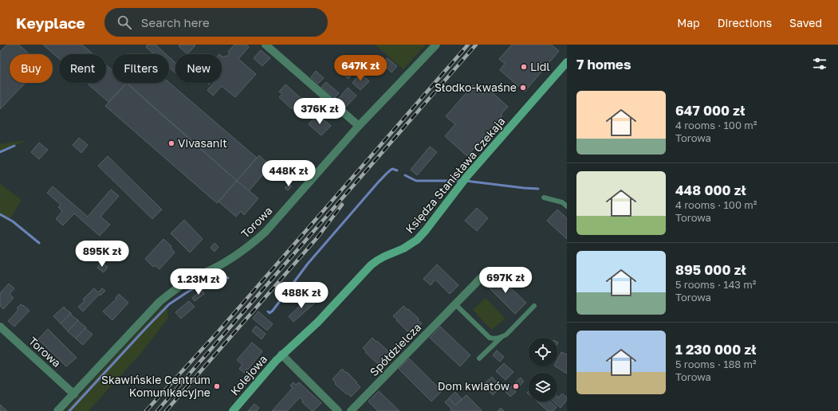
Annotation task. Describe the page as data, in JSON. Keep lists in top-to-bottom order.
{
  "streets": {
    "street": [
      "Księdza Stanisława Czekaja",
      "Torowa",
      "Spółdzielcza",
      "Kolejowa"
    ]
  },
  "crossings": [
    ["Księdza Stanisława Czekaja", "Kolejowa"]
  ],
  "places": [
    "Lidl",
    "Słodko-kwaśne",
    "Vivasanit",
    "Skawińskie Centrum Komunikacyjne",
    "Dom kwiatów"
  ],
  "page": {
    "header": "Keyplace",
    "search": "Search here",
    "nav": ["Map", "Directions", "Saved"],
    "heading": "7 homes",
    "chip": [
      "Buy",
      "Rent",
      "Filters",
      "New"
    ],
    "price": [
      "647K zł",
      "376K zł",
      "448K zł",
      "895K zł",
      "697K zł",
      "1.23M zł",
      "488K zł"
    ],
    "list": [
      {
        "name": "647 000 zł",
        "note": "4 rooms · 100 m² · Torowa"
      },
      {
        "name": "448 000 zł",
        "note": "4 rooms · 100 m² · Torowa"
      },
      {
        "name": "895 000 zł",
        "note": "5 rooms · 143 m² · Torowa"
      },
      {
        "name": "1 230 000 zł",
        "note": "5 rooms · 188 m² · Torowa"
      }
    ]
  }
}
